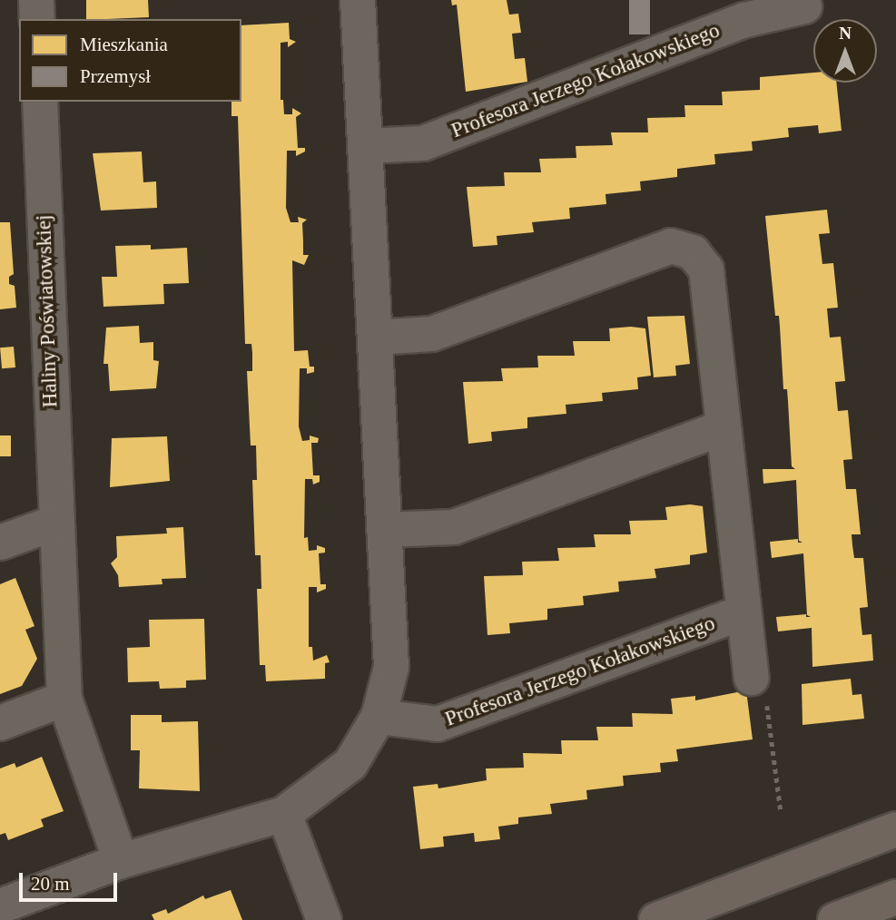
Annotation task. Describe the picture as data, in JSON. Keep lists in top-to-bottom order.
{
  "streets": {
    "street": ["Profesora Jerzego Kołakowskiego", "Haliny Poświatowskiej"]
  },
  "legend": ["Mieszkania", "Przemysł"],
  "scale_bar": "20 m",
  "north": "top"
}
